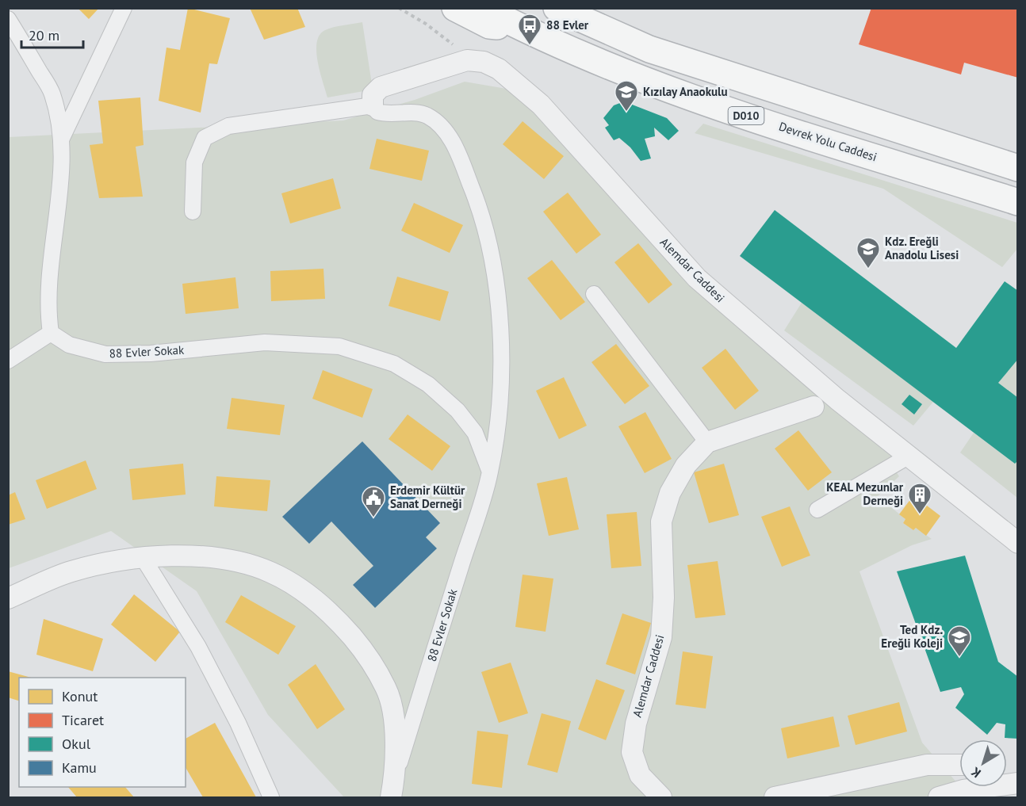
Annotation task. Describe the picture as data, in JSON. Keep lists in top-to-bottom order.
{
  "streets": {
    "highway": ["D010", "Devrek Yolu Caddesi"],
    "street": ["Alemdar Caddesi", "88 Evler Sokak"]
  },
  "crossings": [
    ["Alemdar Caddesi", "88 Evler Sokak"]
  ],
  "places": {
    "bus stop": ["88 Evler"],
    "school or university": ["Kızılay Anaokulu", "Kdz. Ereğli Anadolu Lisesi", "Ted Kdz. Ereğli Koleji"],
    "building": ["KEAL Mezunlar Derneği"],
    "public building": ["Erdemir Kültür Sanat Derneği"]
  },
  "legend": [
    "Konut",
    "Ticaret",
    "Okul",
    "Kamu"
  ],
  "scale_bar": "20 m",
  "north": "bottom left"
}
